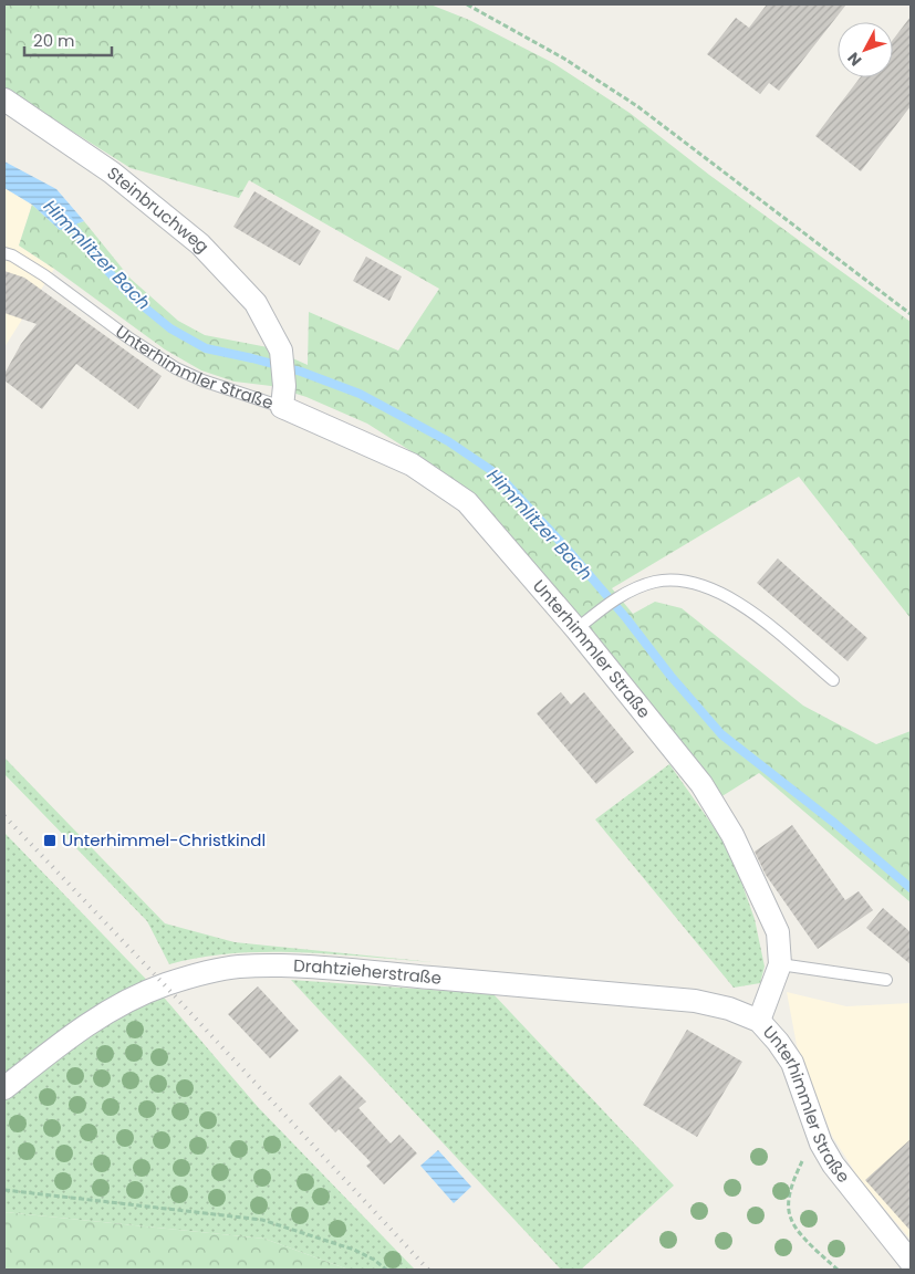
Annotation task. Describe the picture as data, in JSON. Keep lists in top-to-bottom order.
{
  "streets": {
    "street": ["Steinbruchweg", "Unterhimmler Straße", "Drahtzieherstraße"]
  },
  "crossings": [
    ["Steinbruchweg", "Unterhimmler Straße"],
    ["Unterhimmler Straße", "Drahtzieherstraße"]
  ],
  "water": ["Himmlitzer Bach"],
  "places": {
    "transit": ["Unterhimmel-Christkindl"]
  },
  "scale_bar": "20 m",
  "north": "bottom left"
}
